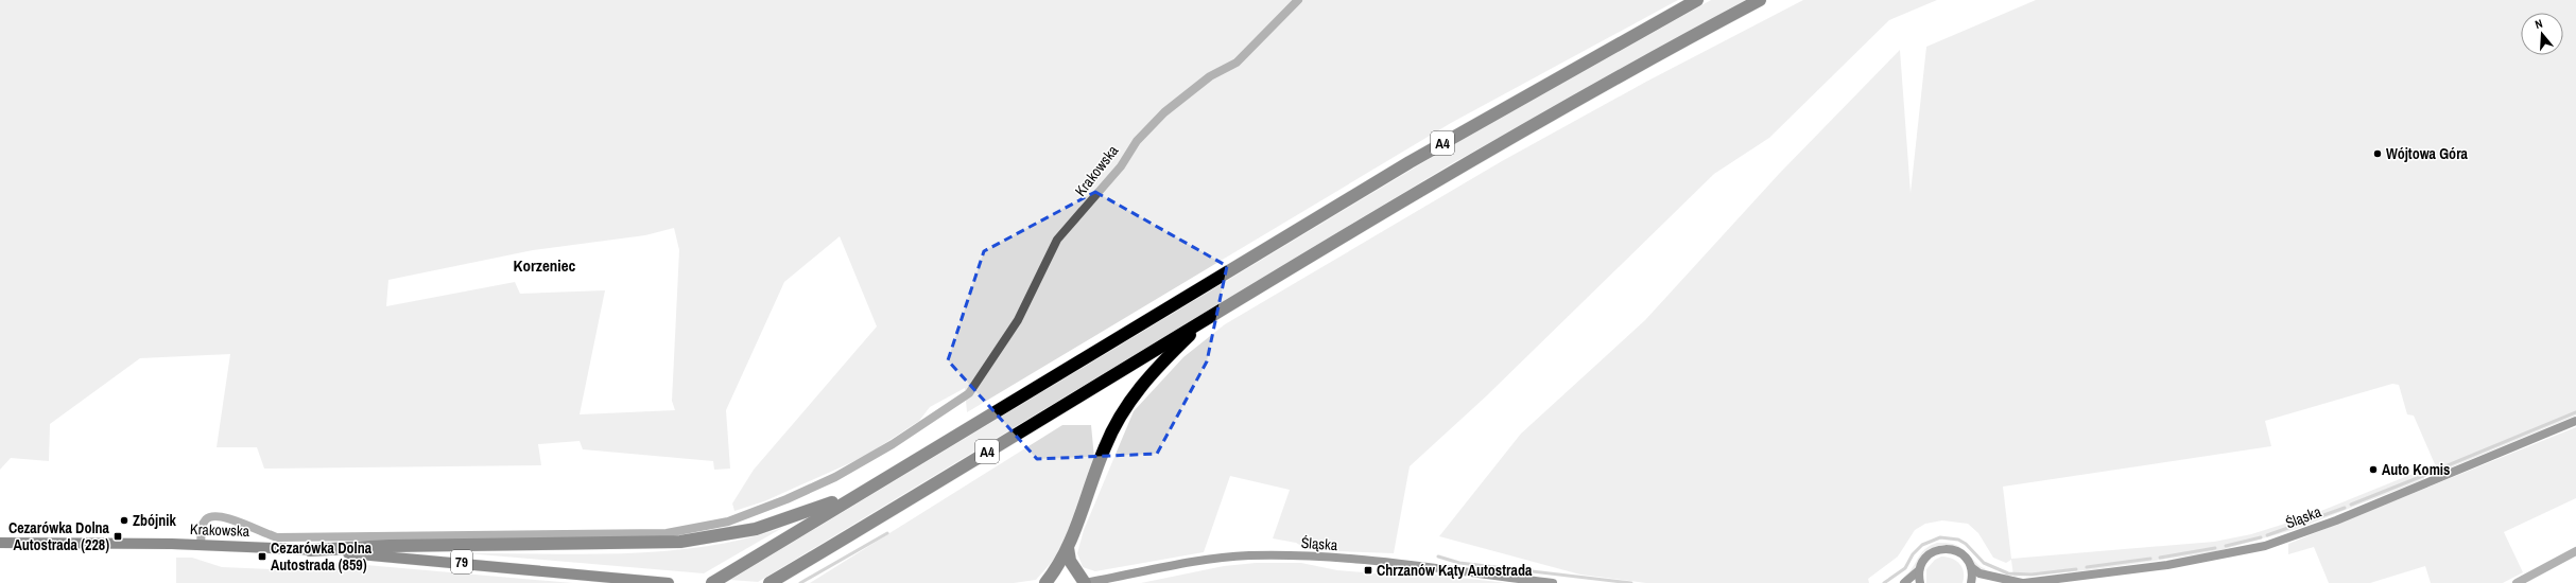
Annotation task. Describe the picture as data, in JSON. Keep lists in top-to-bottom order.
{
  "streets": {
    "highway": ["A4"],
    "main road": ["Krakowska", "Śląska", "79"]
  },
  "crossings": [
    ["Krakowska", "79"]
  ],
  "districts": ["Korzeniec"],
  "places": {
    "other": ["Wójtowa Góra", "Auto Komis", "Zbójnik"],
    "transit": ["Cezarówka Dolna Autostrada (228)", "Cezarówka Dolna Autostrada (859)", "Chrzanów Kąty Autostrada"]
  },
  "north": "top"
}
